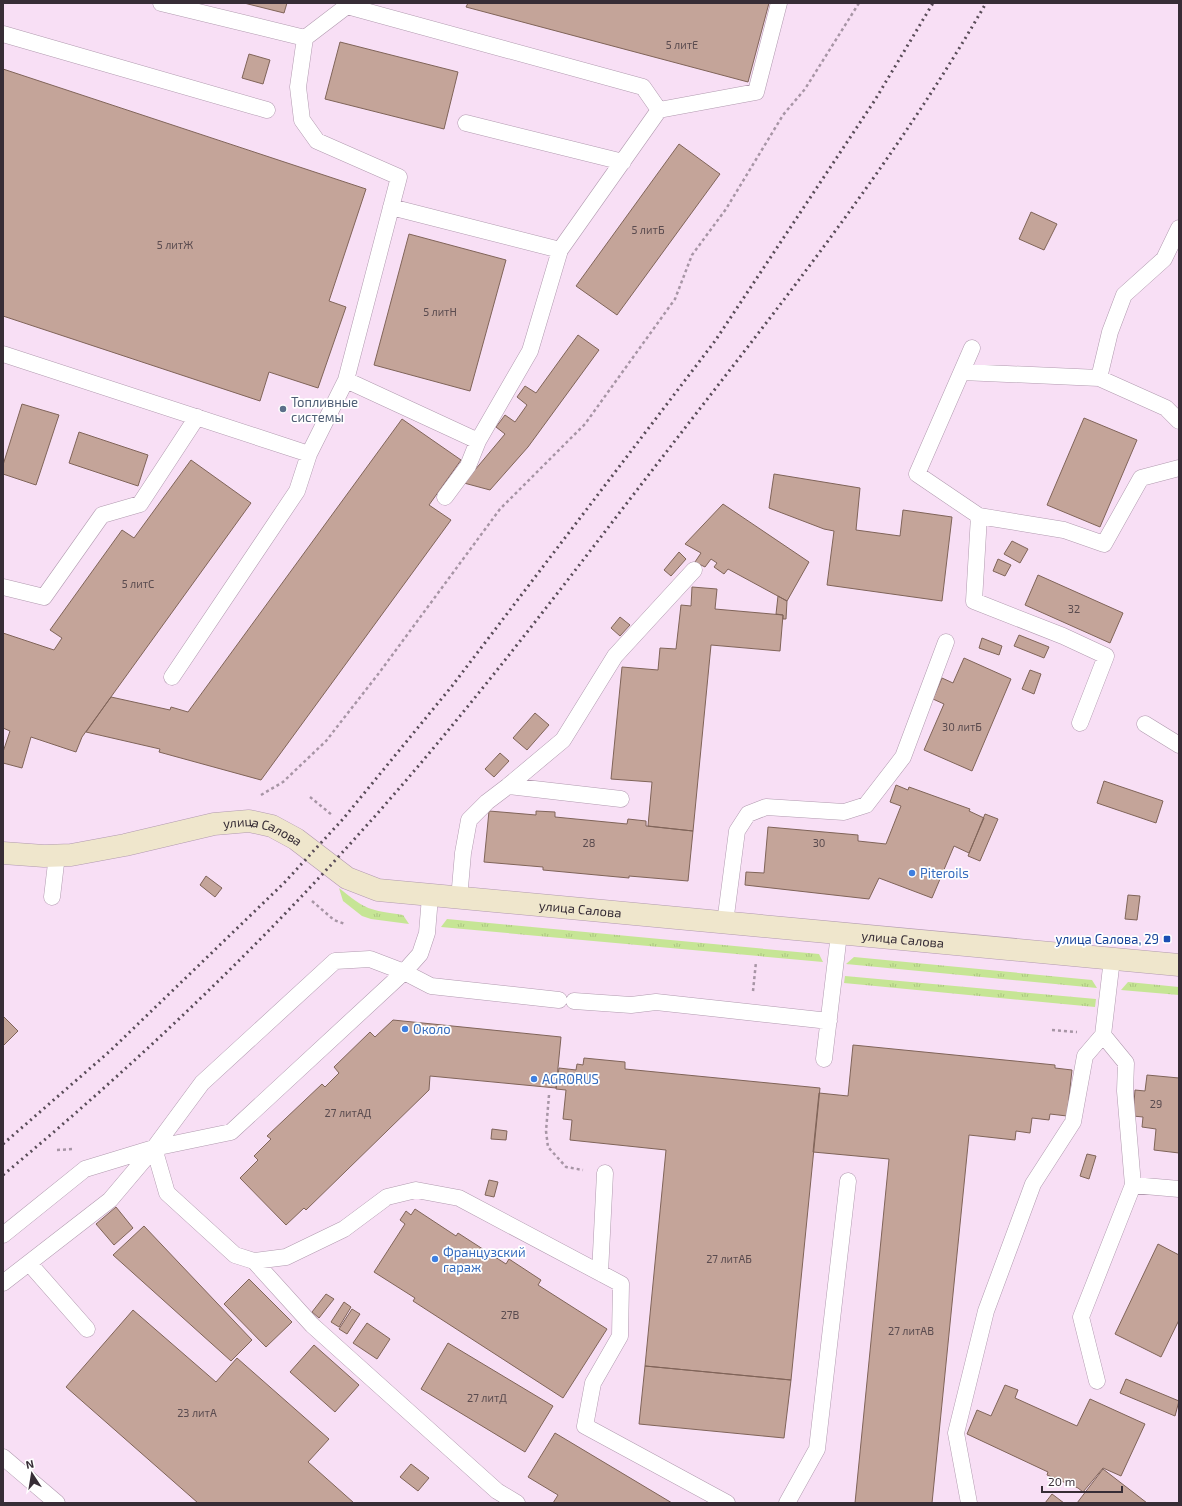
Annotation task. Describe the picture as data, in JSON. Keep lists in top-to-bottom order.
{
  "streets": {
    "street": ["улица Салова"]
  },
  "places": {
    "other": [
      "Топливные системы",
      "Piteroils",
      "Около",
      "AGRORUS",
      "Французский гараж"
    ],
    "transit": ["улица Салова, 29"]
  },
  "house_numbers": [
    "5 литЕ",
    "5 литБ",
    "5 литЖ",
    "5 литН",
    "5 литС",
    "32",
    "30 литБ",
    "28",
    "30",
    "29",
    "27 литАД",
    "27 литАБ",
    "27В",
    "27 литАВ",
    "27 литД",
    "23 литА"
  ],
  "scale_bar": "20 m",
  "north": "top"
}
